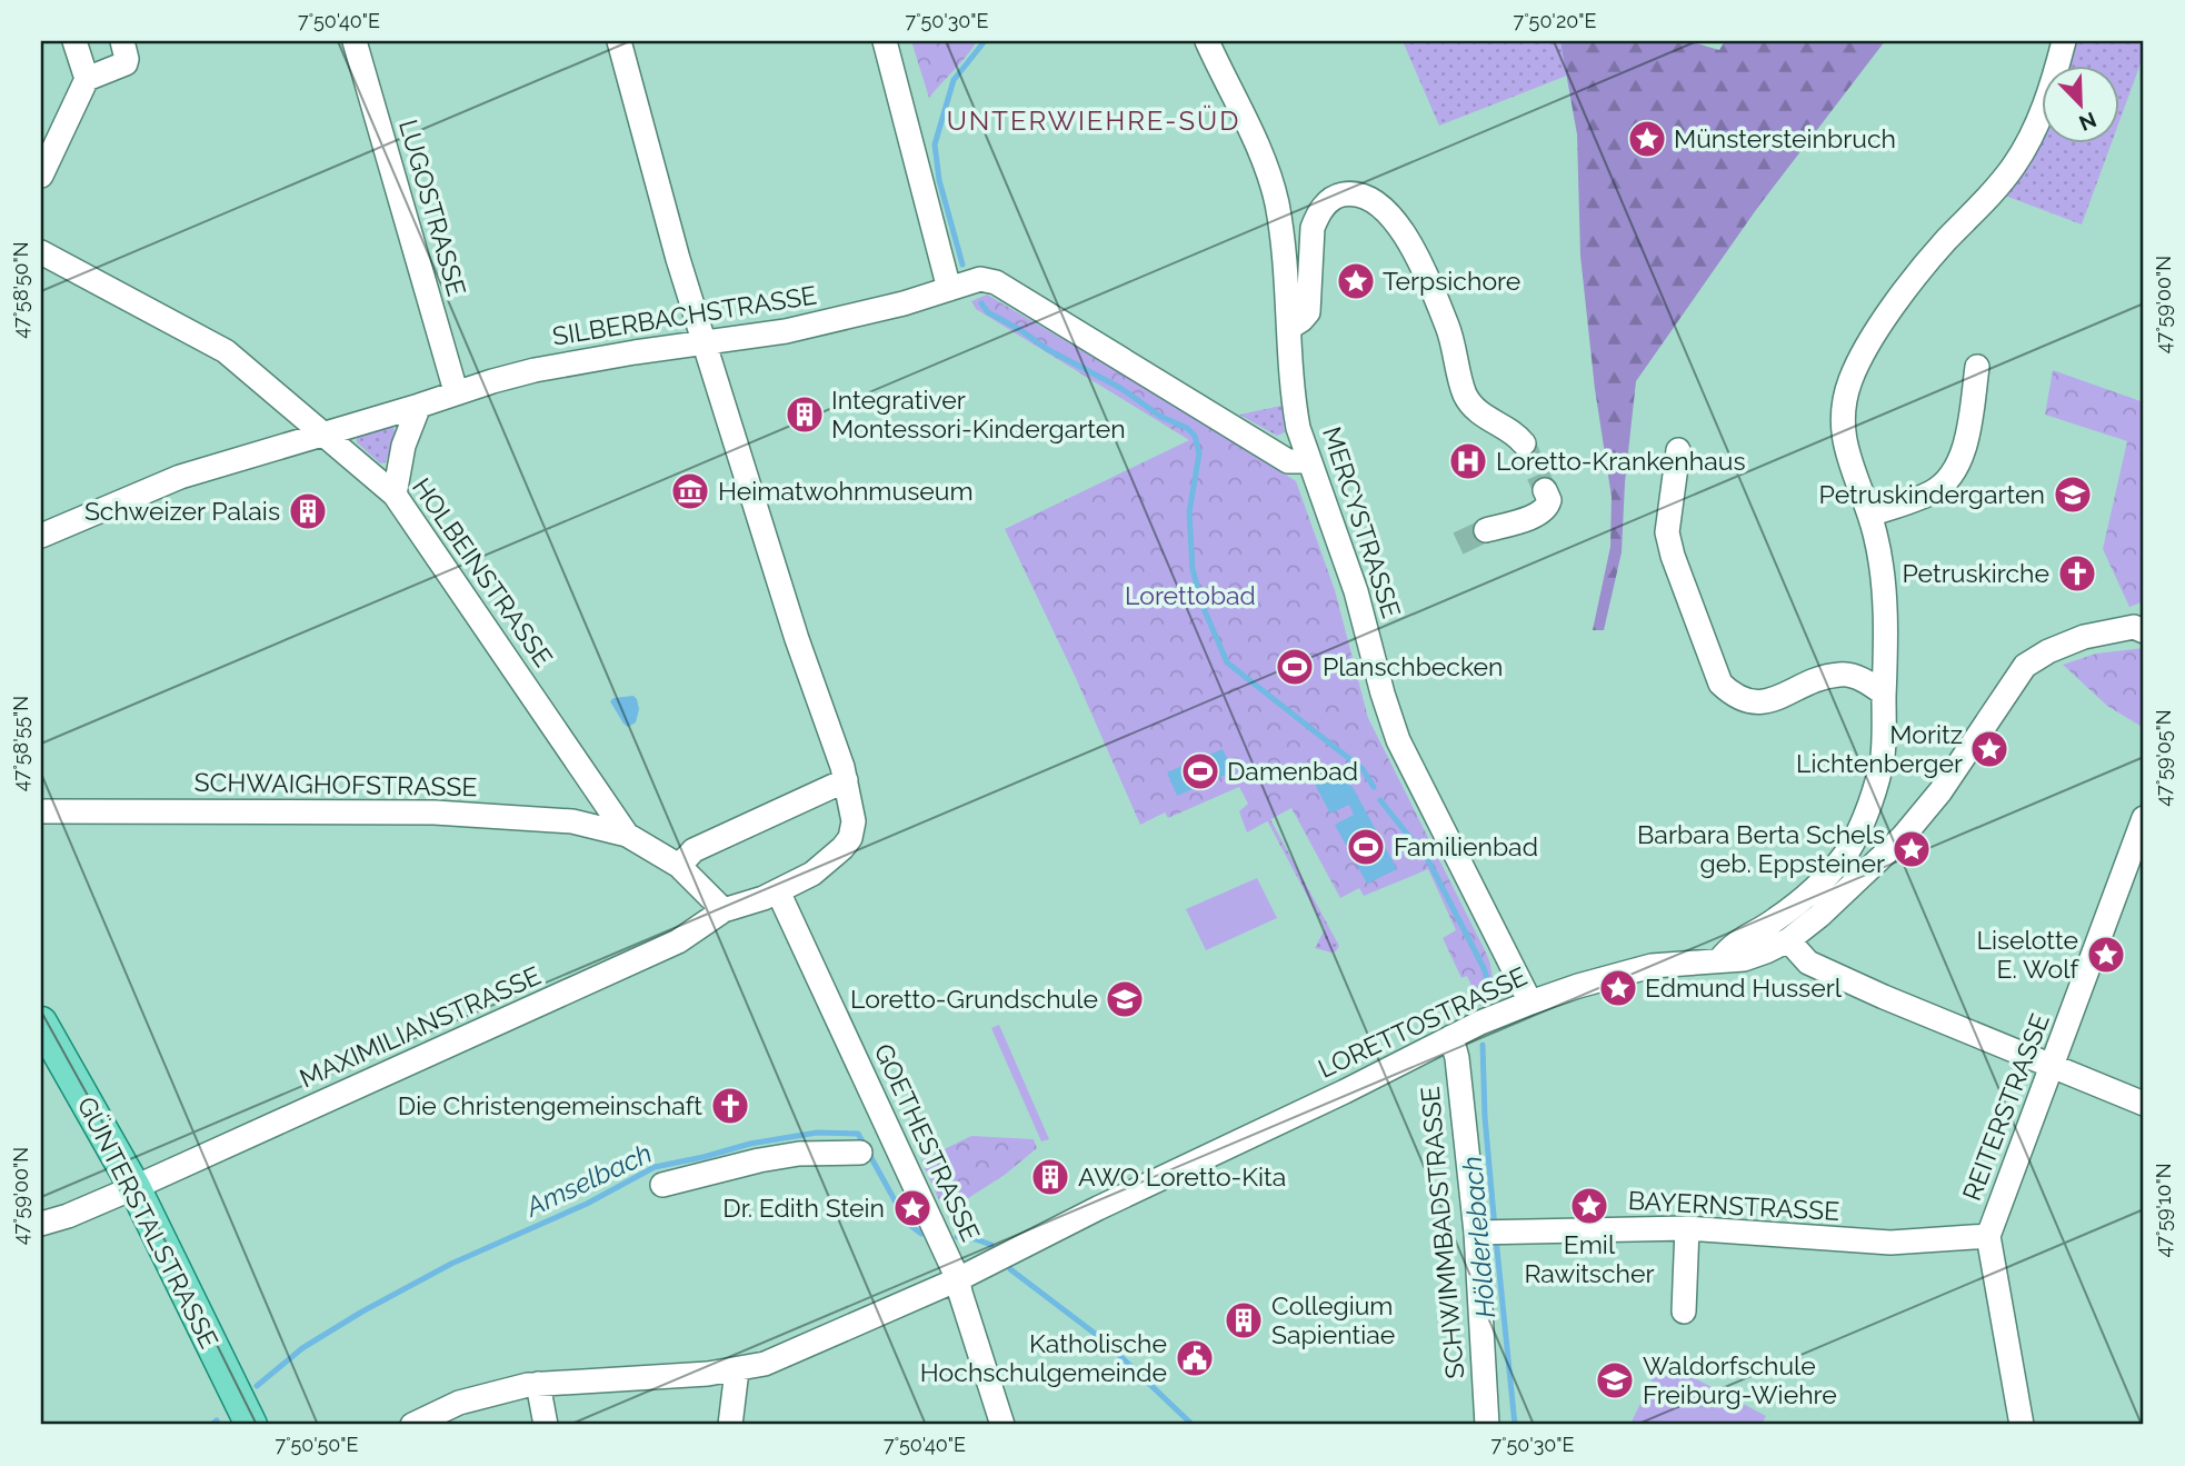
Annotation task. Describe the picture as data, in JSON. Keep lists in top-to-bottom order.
{
  "streets": {
    "main road": ["GÜNTERSTALSTRASSE"],
    "street": [
      "LUGOSTRASSE",
      "SILBERBACHSTRASSE",
      "MERCYSTRASSE",
      "HOLBEINSTRASSE",
      "SCHWAIGHOFSTRASSE",
      "LORETTOSTRASSE",
      "MAXIMILIANSTRASSE",
      "REITERSTRASSE",
      "GOETHESTRASSE",
      "BAYERNSTRASSE",
      "SCHWIMMBADSTRASSE"
    ]
  },
  "crossings": [
    ["LUGOSTRASSE", "SILBERBACHSTRASSE"],
    ["SILBERBACHSTRASSE", "HOLBEINSTRASSE"],
    ["MERCYSTRASSE", "LORETTOSTRASSE"],
    ["HOLBEINSTRASSE", "SCHWAIGHOFSTRASSE"],
    ["HOLBEINSTRASSE", "MAXIMILIANSTRASSE"],
    ["LORETTOSTRASSE", "GOETHESTRASSE"],
    ["LORETTOSTRASSE", "SCHWIMMBADSTRASSE"],
    ["MAXIMILIANSTRASSE", "GOETHESTRASSE"],
    ["MAXIMILIANSTRASSE", "GÜNTERSTALSTRASSE"],
    ["REITERSTRASSE", "BAYERNSTRASSE"],
    ["BAYERNSTRASSE", "SCHWIMMBADSTRASSE"]
  ],
  "districts": ["UNTERWIEHRE-SÜD"],
  "water": ["Amselbach", "Hölderlebach"],
  "parks": ["Lorettobad"],
  "places": {
    "place": [
      "Münstersteinbruch",
      "Terpsichore",
      "Moritz Lichtenberger",
      "Barbara Berta Schels geb. Eppsteiner",
      "Liselotte E. Wolf",
      "Edmund Husserl",
      "Emil Rawitscher",
      "Dr. Edith Stein"
    ],
    "building": [
      "Integrativer Montessori-Kindergarten",
      "Schweizer Palais",
      "AWO Loretto-Kita",
      "Collegium Sapientiae"
    ],
    "hospital": ["Loretto-Krankenhaus"],
    "museum": ["Heimatwohnmuseum"],
    "school or university": ["Petruskindergarten", "Loretto-Grundschule", "Waldorfschule Freiburg-Wiehre"],
    "church": ["Petruskirche", "Die Christengemeinschaft"],
    "sports": ["Planschbecken", "Damenbad", "Familienbad"],
    "public building": ["Katholische Hochschulgemeinde"]
  },
  "north": "bottom right",
  "coordinates": [
    "7°50'40\"E",
    "7°50'30\"E",
    "7°50'20\"E",
    "47°58'50\"N",
    "47°59'00\"N",
    "47°58'55\"N",
    "47°59'05\"N",
    "47°59'10\"N",
    "7°50'50\"E"
  ]
}
